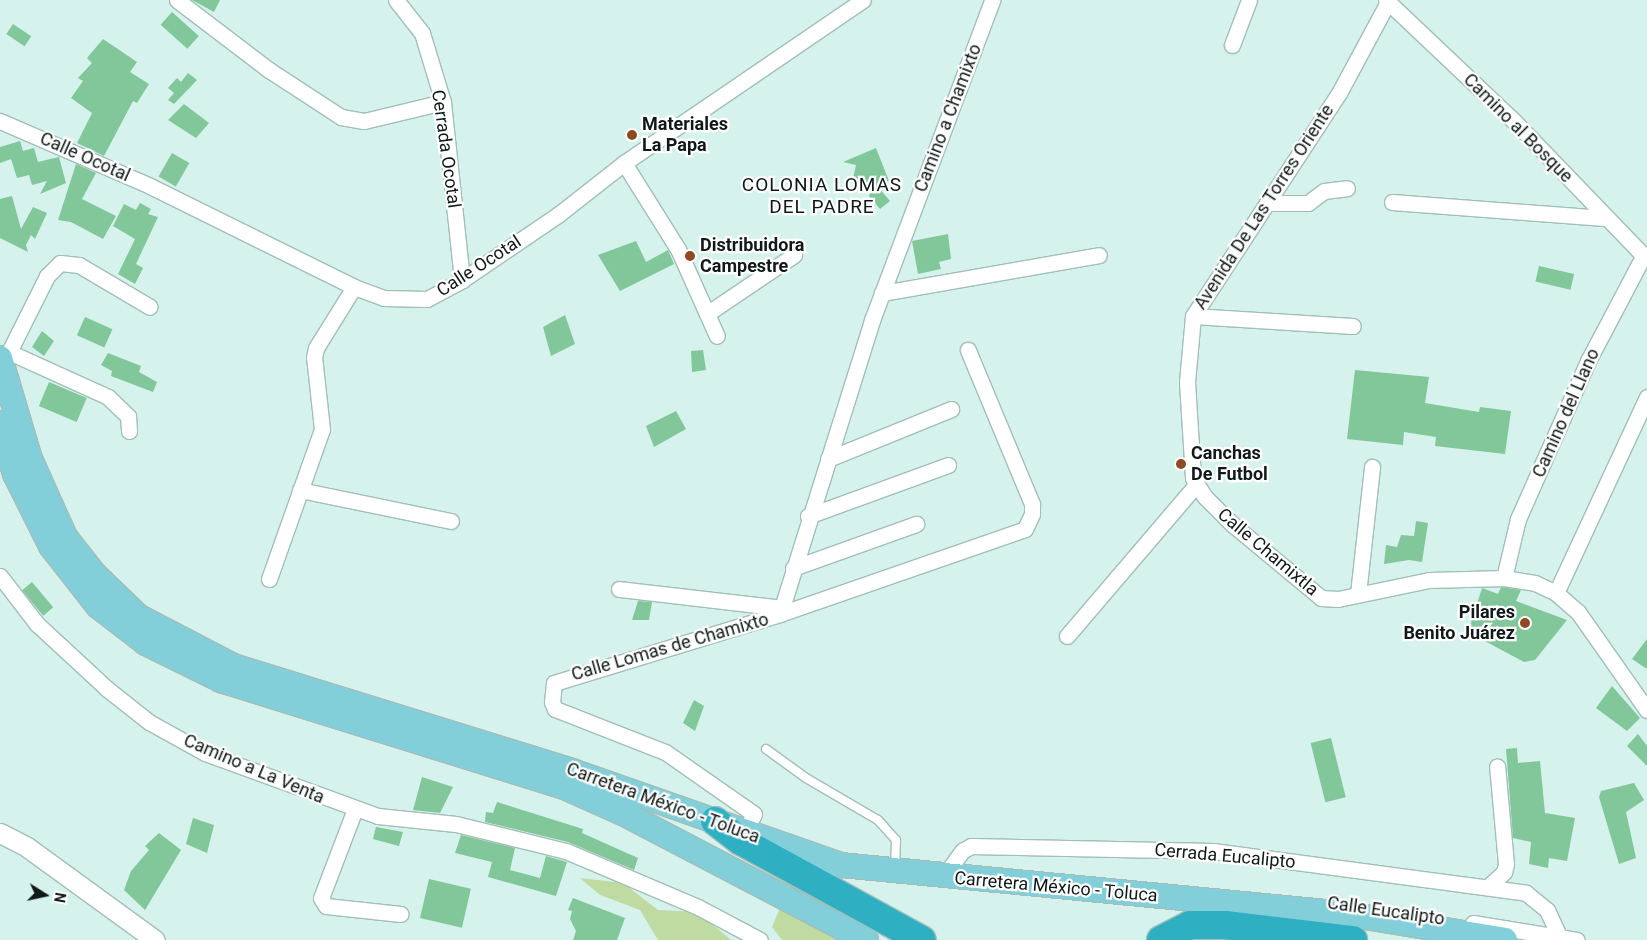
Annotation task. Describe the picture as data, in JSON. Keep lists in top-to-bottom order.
{
  "streets": {
    "main road": ["Carretera México - Toluca"],
    "street": [
      "Camino a Chamixto",
      "Camino al Bosque",
      "Cerrada Ocotal",
      "Calle Ocotal",
      "Avenida De Las Torres Oriente",
      "Camino del Llano",
      "Calle Chamixtla",
      "Calle Lomas de Chamixto",
      "Camino a La Venta",
      "Cerrada Eucalipto",
      "Calle Eucalipto"
    ]
  },
  "crossings": [
    ["Camino a Chamixto", "Calle Lomas de Chamixto"],
    ["Camino al Bosque", "Avenida De Las Torres Oriente"],
    ["Camino al Bosque", "Camino del Llano"],
    ["Cerrada Ocotal", "Calle Ocotal"],
    ["Avenida De Las Torres Oriente", "Calle Chamixtla"],
    ["Camino del Llano", "Calle Chamixtla"],
    ["Calle Lomas de Chamixto", "Carretera México - Toluca"],
    ["Carretera México - Toluca", "Cerrada Eucalipto"],
    ["Carretera México - Toluca", "Calle Eucalipto"],
    ["Cerrada Eucalipto", "Calle Eucalipto"]
  ],
  "districts": ["COLONIA LOMAS DEL PADRE"],
  "places": [
    "Materiales La Papa",
    "Distribuidora Campestre",
    "Canchas De Futbol",
    "Pilares Benito Juárez"
  ],
  "north": "right"
}
